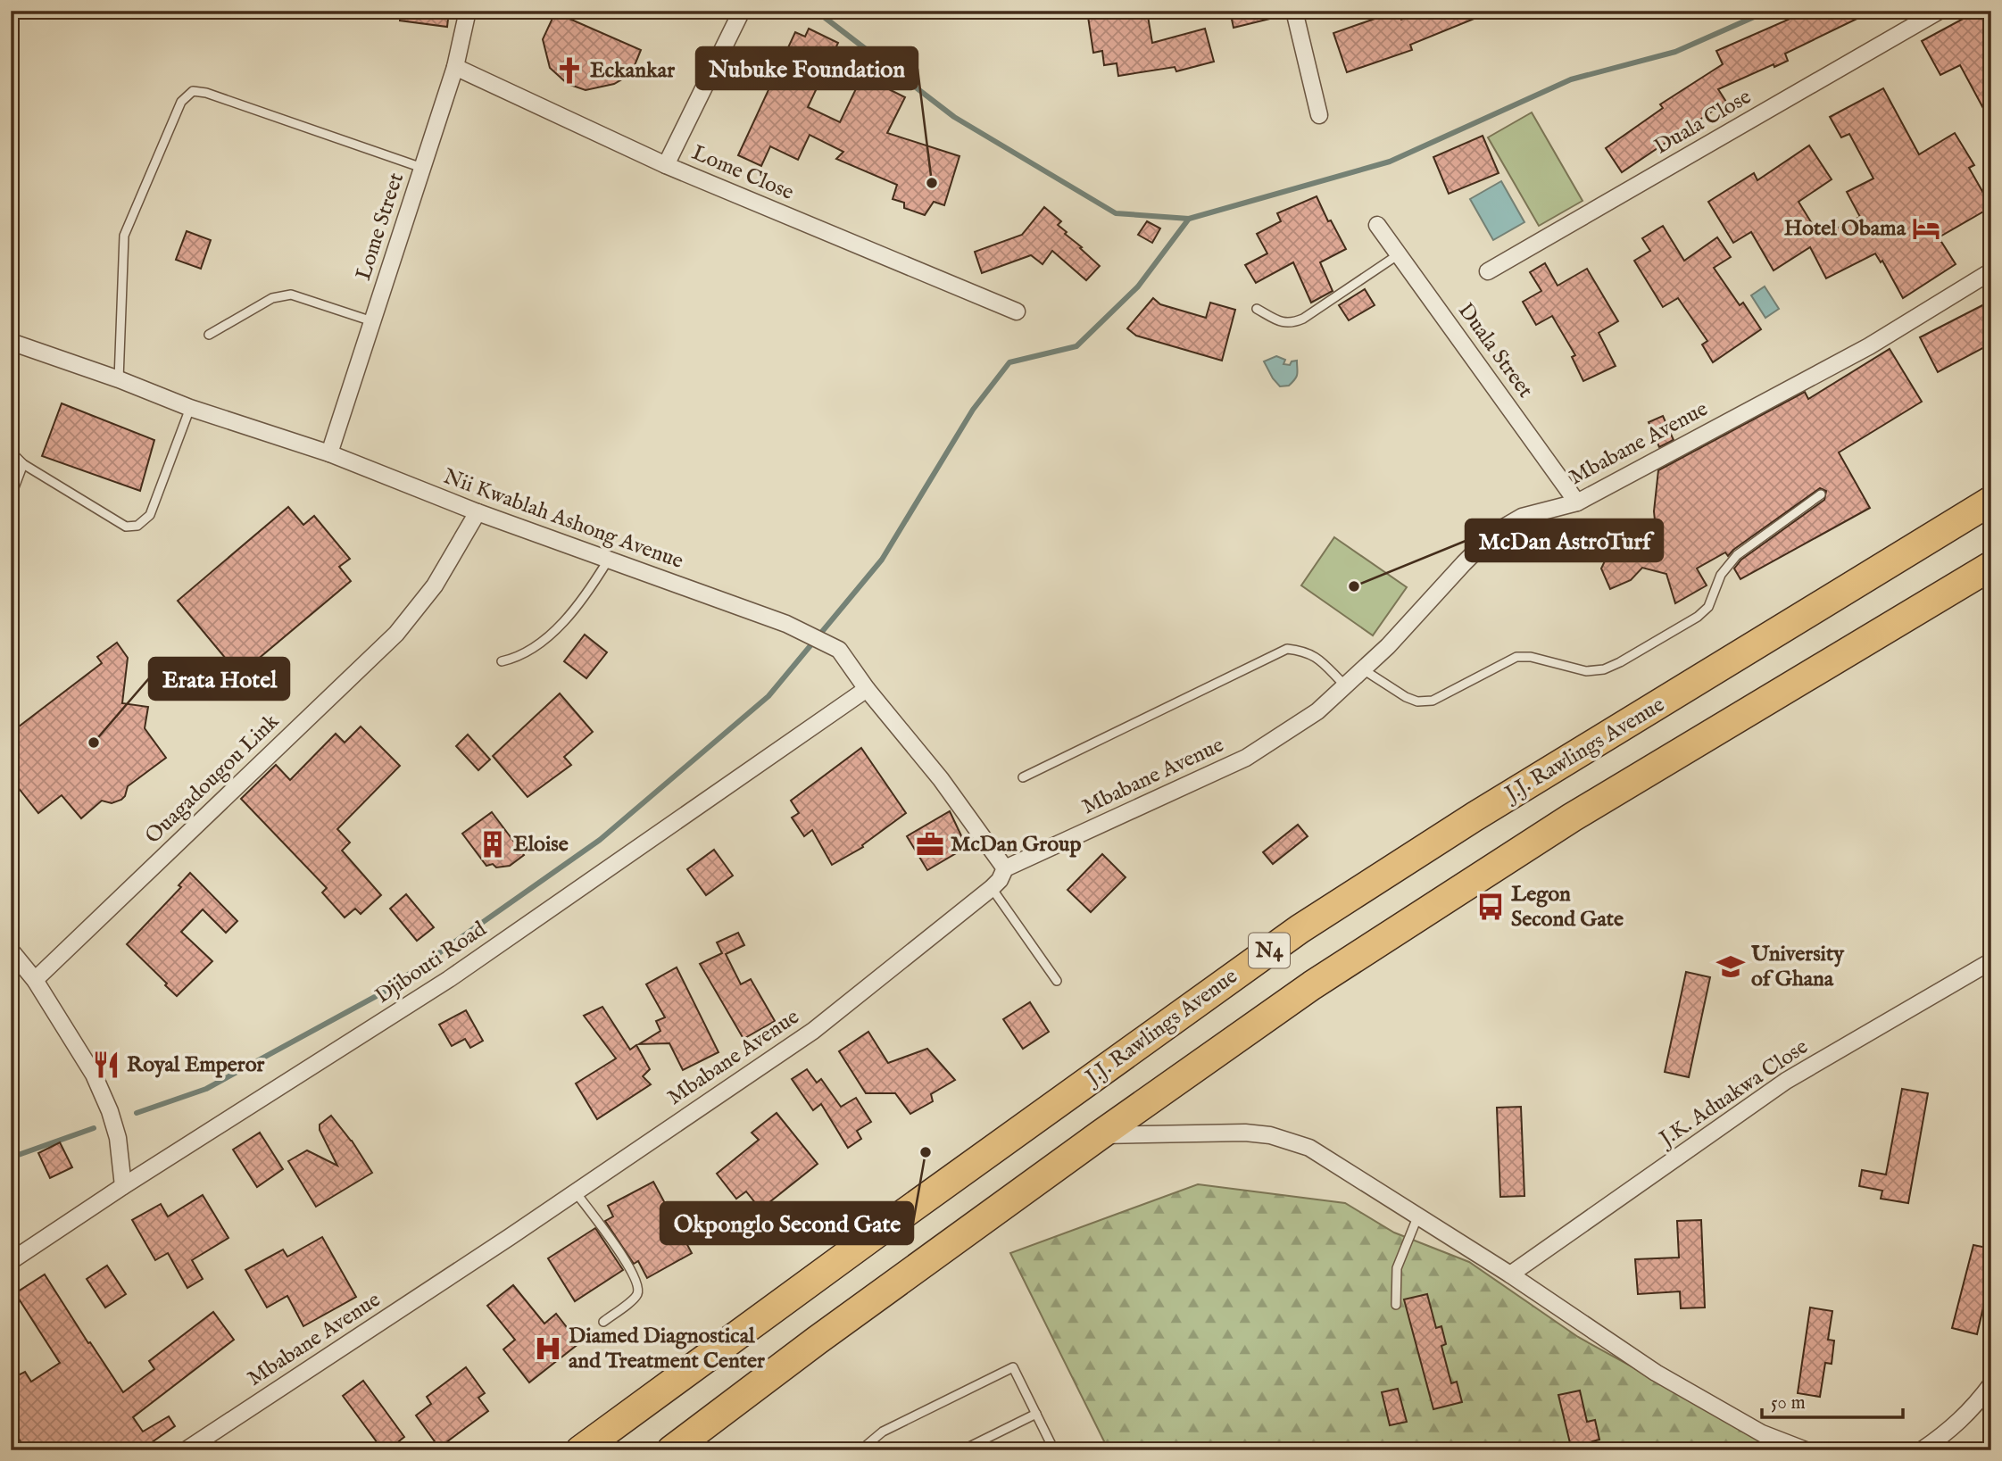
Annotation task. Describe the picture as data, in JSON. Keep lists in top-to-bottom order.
{
  "streets": {
    "highway": ["J.J. Rawlings Avenue", "N4"],
    "street": [
      "Duala Close",
      "Lome Close",
      "Lome Street",
      "Duala Street",
      "Mbabane Avenue",
      "Nii Kwablah Ashong Avenue",
      "Ouagadougou Link",
      "Djibouti Road",
      "J.K. Aduakwa Close"
    ]
  },
  "crossings": [
    ["Lome Close", "Lome Street"],
    ["Lome Street", "Nii Kwablah Ashong Avenue"],
    ["Duala Street", "Mbabane Avenue"],
    ["Mbabane Avenue", "Nii Kwablah Ashong Avenue"],
    ["Nii Kwablah Ashong Avenue", "Ouagadougou Link"],
    ["Nii Kwablah Ashong Avenue", "Djibouti Road"]
  ],
  "places": {
    "church": ["Eckankar"],
    "other": [
      "Nubuke Foundation",
      "McDan AstroTurf",
      "Erata Hotel",
      "Okponglo Second Gate"
    ],
    "hotel": ["Hotel Obama"],
    "building": ["Eloise"],
    "office": ["McDan Group"],
    "bus stop": ["Legon Second Gate"],
    "school or university": ["University of Ghana"],
    "restaurant": ["Royal Emperor"],
    "hospital": ["Diamed Diagnostical and Treatment Center"]
  },
  "scale_bar": "50 m"
}
